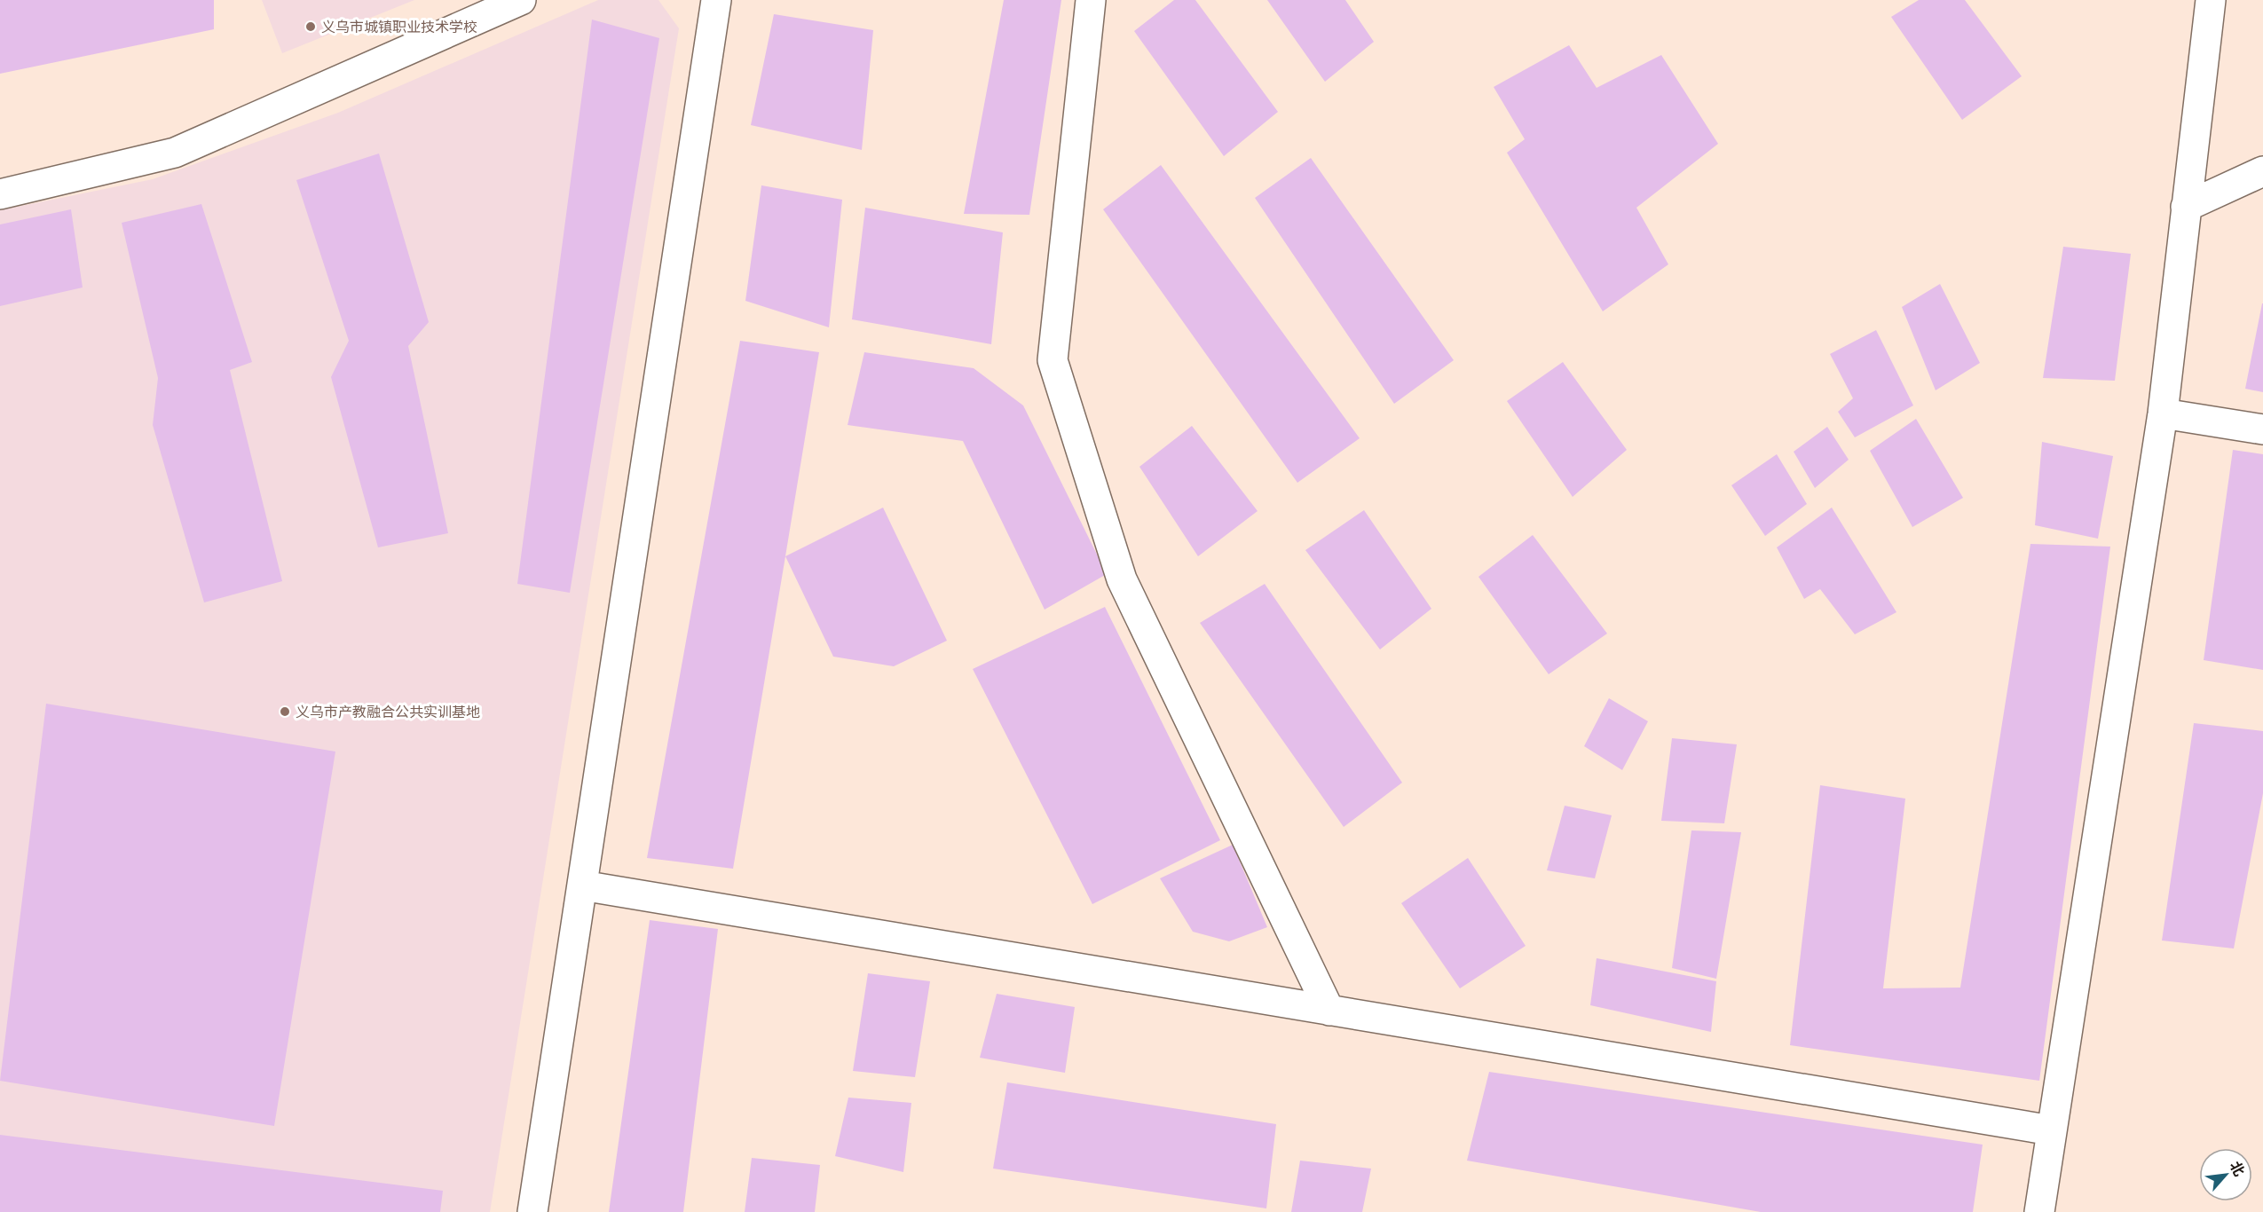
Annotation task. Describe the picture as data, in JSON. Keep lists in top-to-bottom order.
{
  "places": ["义乌市城镇职业技术学校", "义乌市产教融合公共实训基地"],
  "north": "top right"
}
